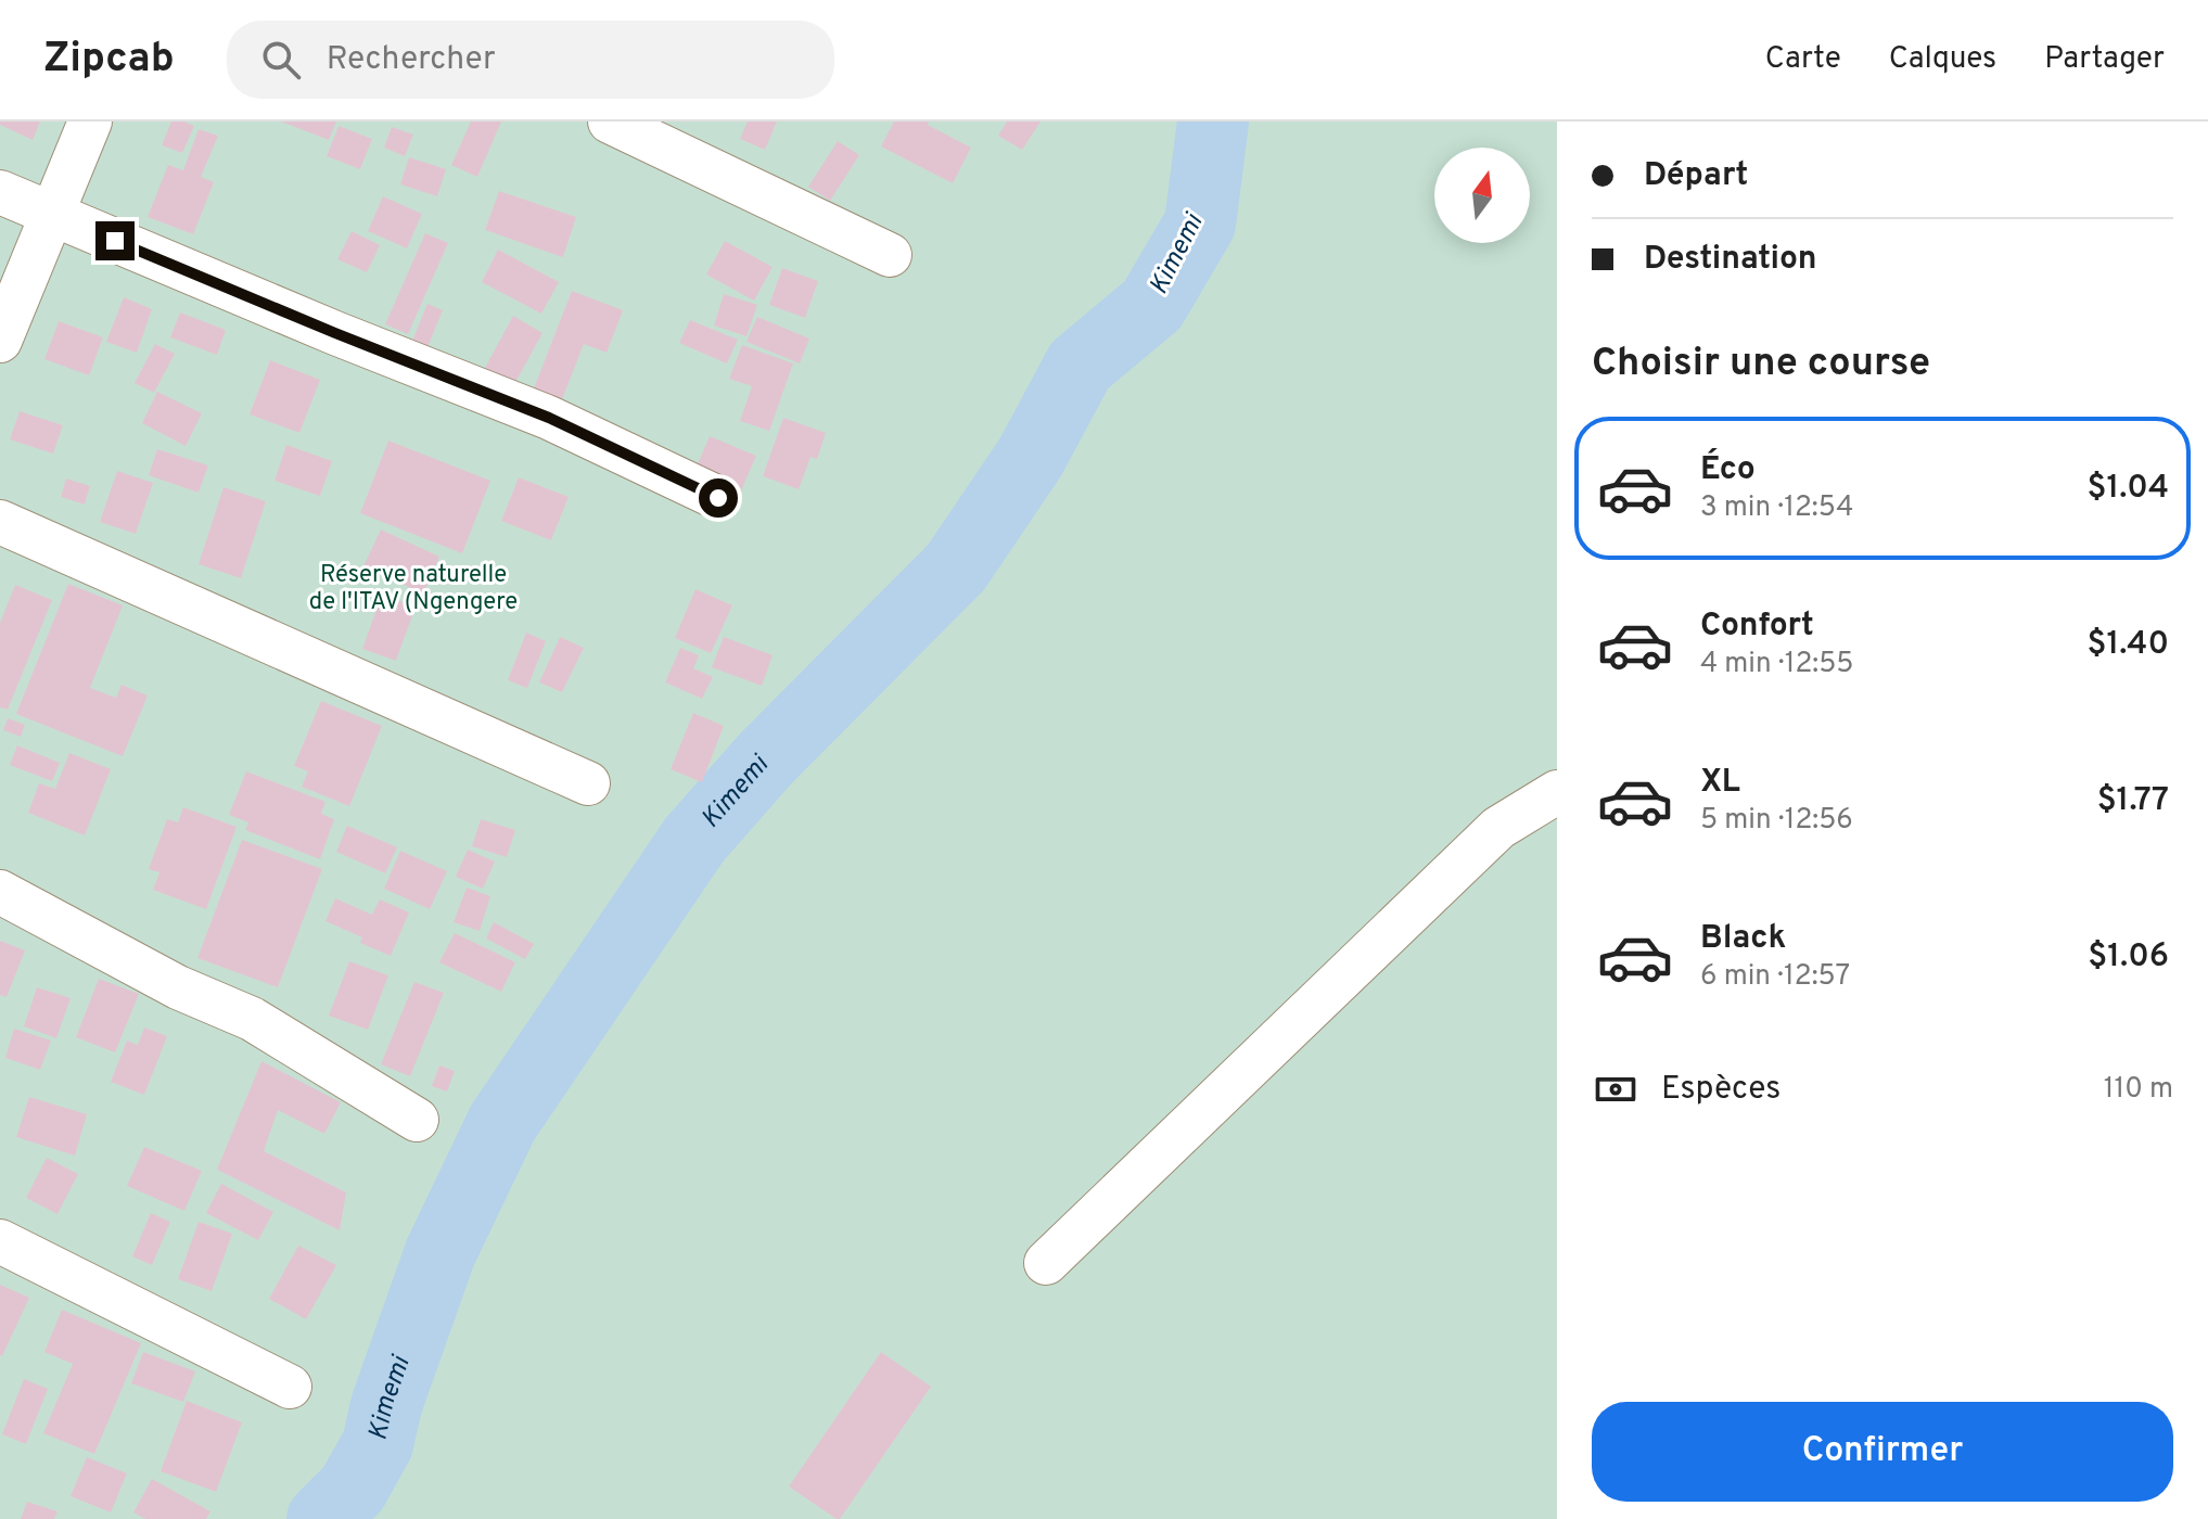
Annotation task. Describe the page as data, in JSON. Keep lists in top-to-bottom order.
{
  "water": ["Kimemi"],
  "parks": ["Réserve naturelle de l'ITAV (Ngengere"],
  "north": "top",
  "page": {
    "header": "Zipcab",
    "search": "Rechercher",
    "nav": ["Carte", "Calques", "Partager"],
    "banner": ["Départ", "Destination"],
    "heading": "Choisir une course",
    "list": [
      {
        "name": "Éco",
        "note": "3 min · 12:54",
        "value": "$1.04"
      },
      {
        "name": "Confort",
        "note": "4 min · 12:55",
        "value": "$1.40"
      },
      {
        "name": "XL",
        "note": "5 min · 12:56",
        "value": "$1.77"
      },
      {
        "name": "Black",
        "note": "6 min · 12:57",
        "value": "$1.06"
      }
    ],
    "pay": ["Espèces", "110 m"],
    "buttons": "Confirmer"
  }
}
